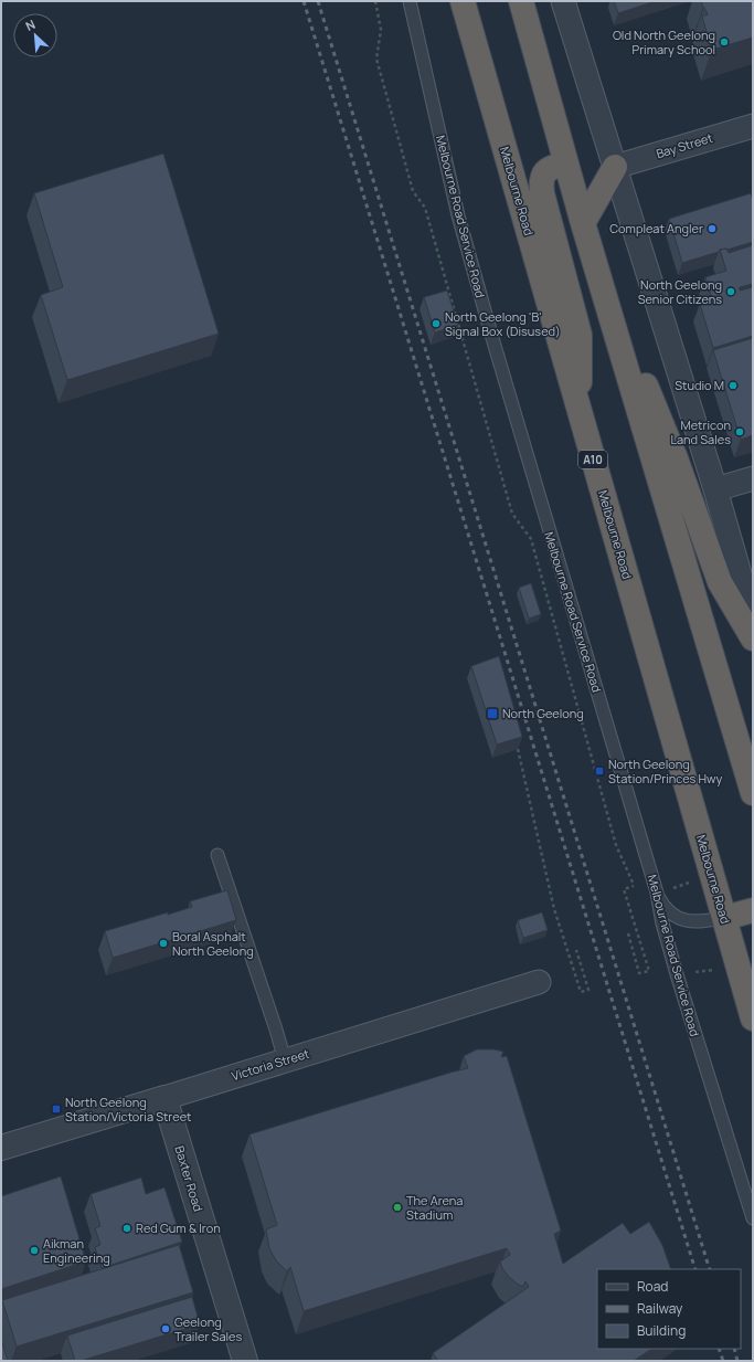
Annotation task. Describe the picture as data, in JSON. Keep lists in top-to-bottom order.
{
  "streets": {
    "highway": ["Melbourne Road", "A10"],
    "street": ["Bay Street", "Victoria Street", "Baxter Road"],
    "lane": ["Melbourne Road Service Road"]
  },
  "crossings": [
    ["Victoria Street", "Baxter Road"]
  ],
  "places": {
    "other": [
      "Old North Geelong Primary School",
      "Compleat Angler",
      "North Geelong Senior Citizens",
      "North Geelong 'B' Signal Box (Disused)",
      "Studio M",
      "Metricon Land Sales",
      "Boral Asphalt North Geelong",
      "The Arena Stadium",
      "Red Gum & Iron",
      "Aikman Engineering",
      "Geelong Trailer Sales"
    ],
    "transit": ["North Geelong", "North Geelong Station/Princes Hwy", "North Geelong Station/Victoria Street"]
  },
  "legend": ["Road", "Railway", "Building"],
  "north": "top left"
}
